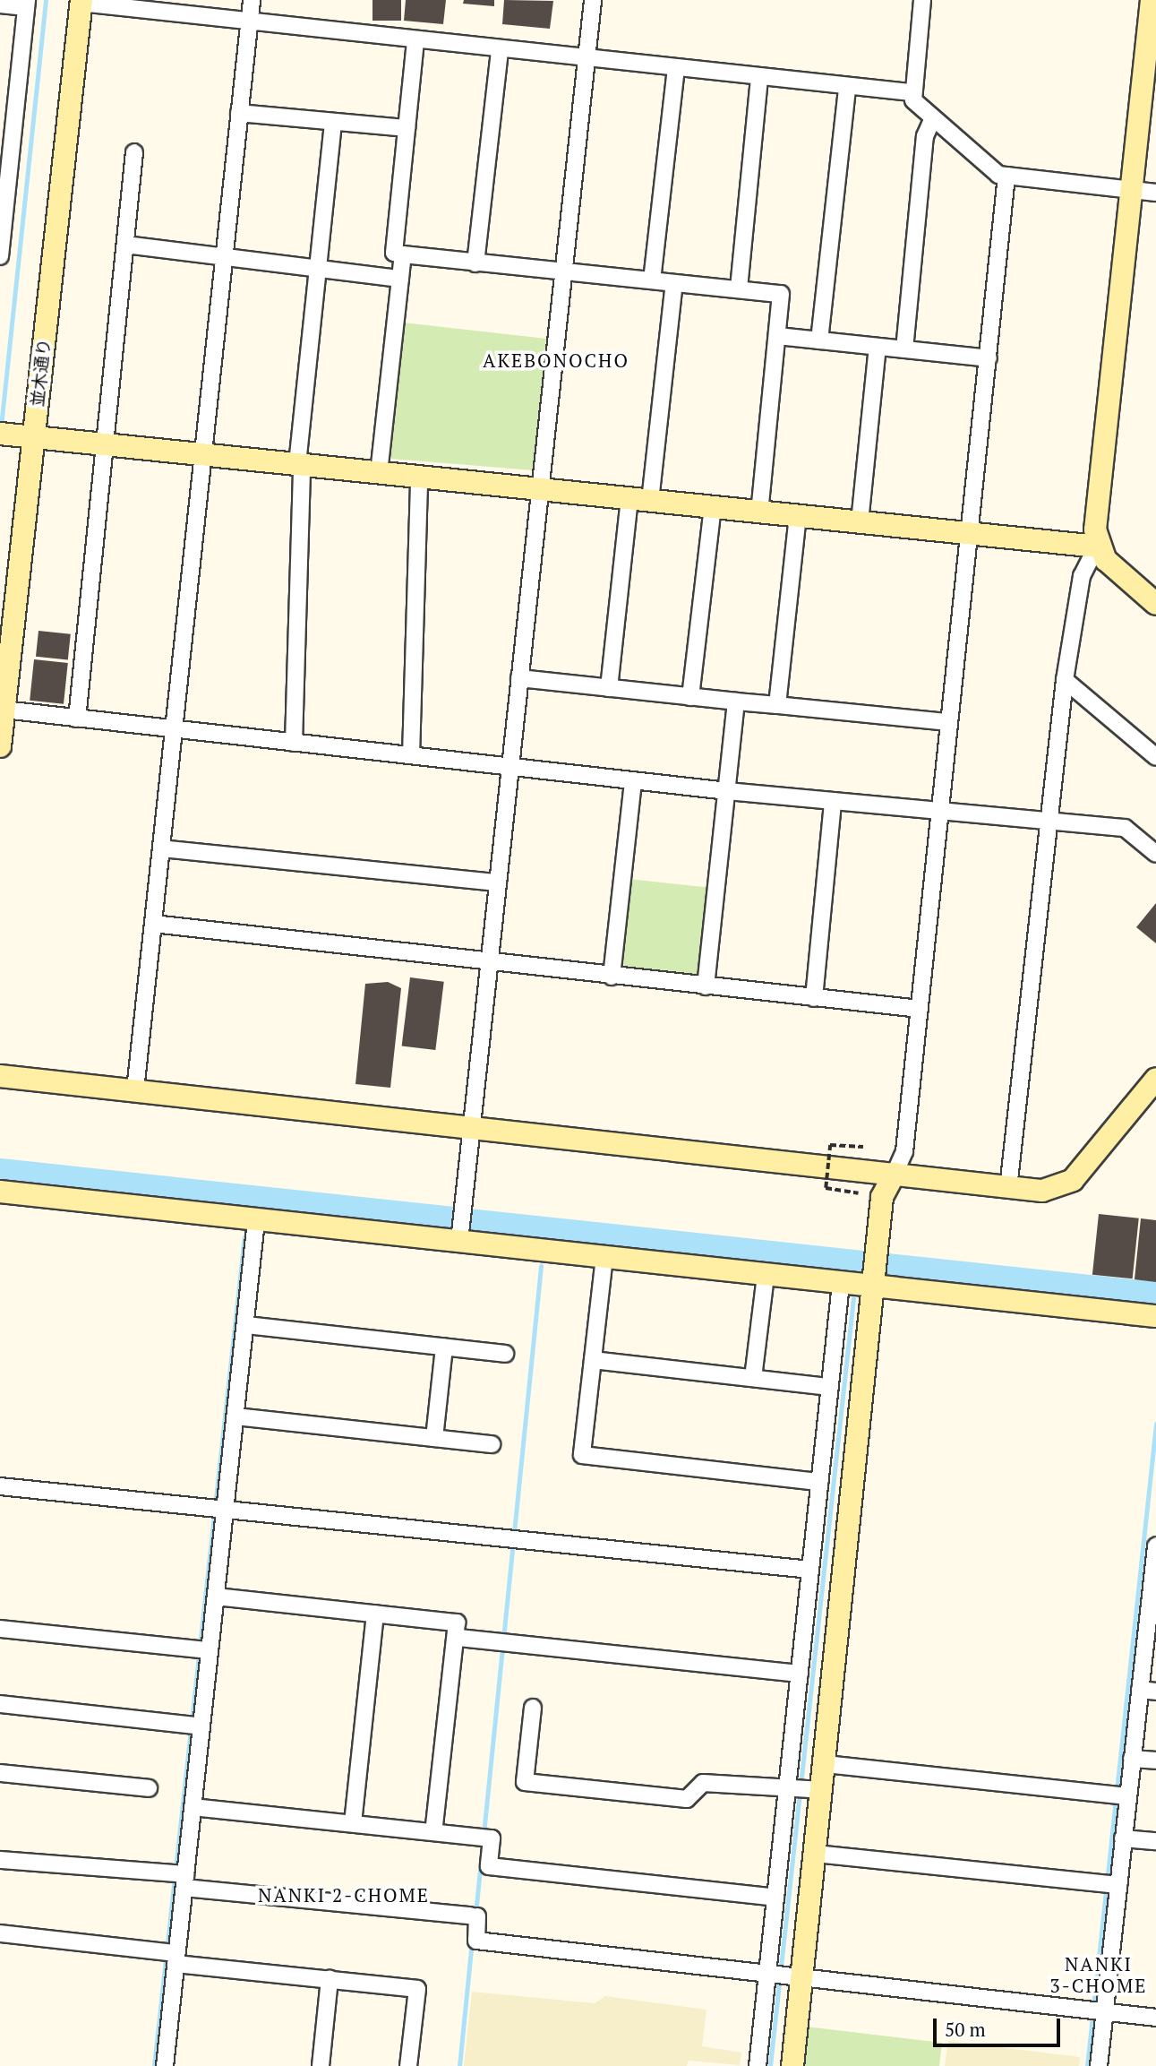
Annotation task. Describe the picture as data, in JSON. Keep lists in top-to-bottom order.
{
  "streets": {
    "street": ["並木通り"]
  },
  "districts": ["AKEBONOCHO", "NANKI 2-CHOME", "NANKI 3-CHOME"],
  "scale_bar": "50 m"
}
